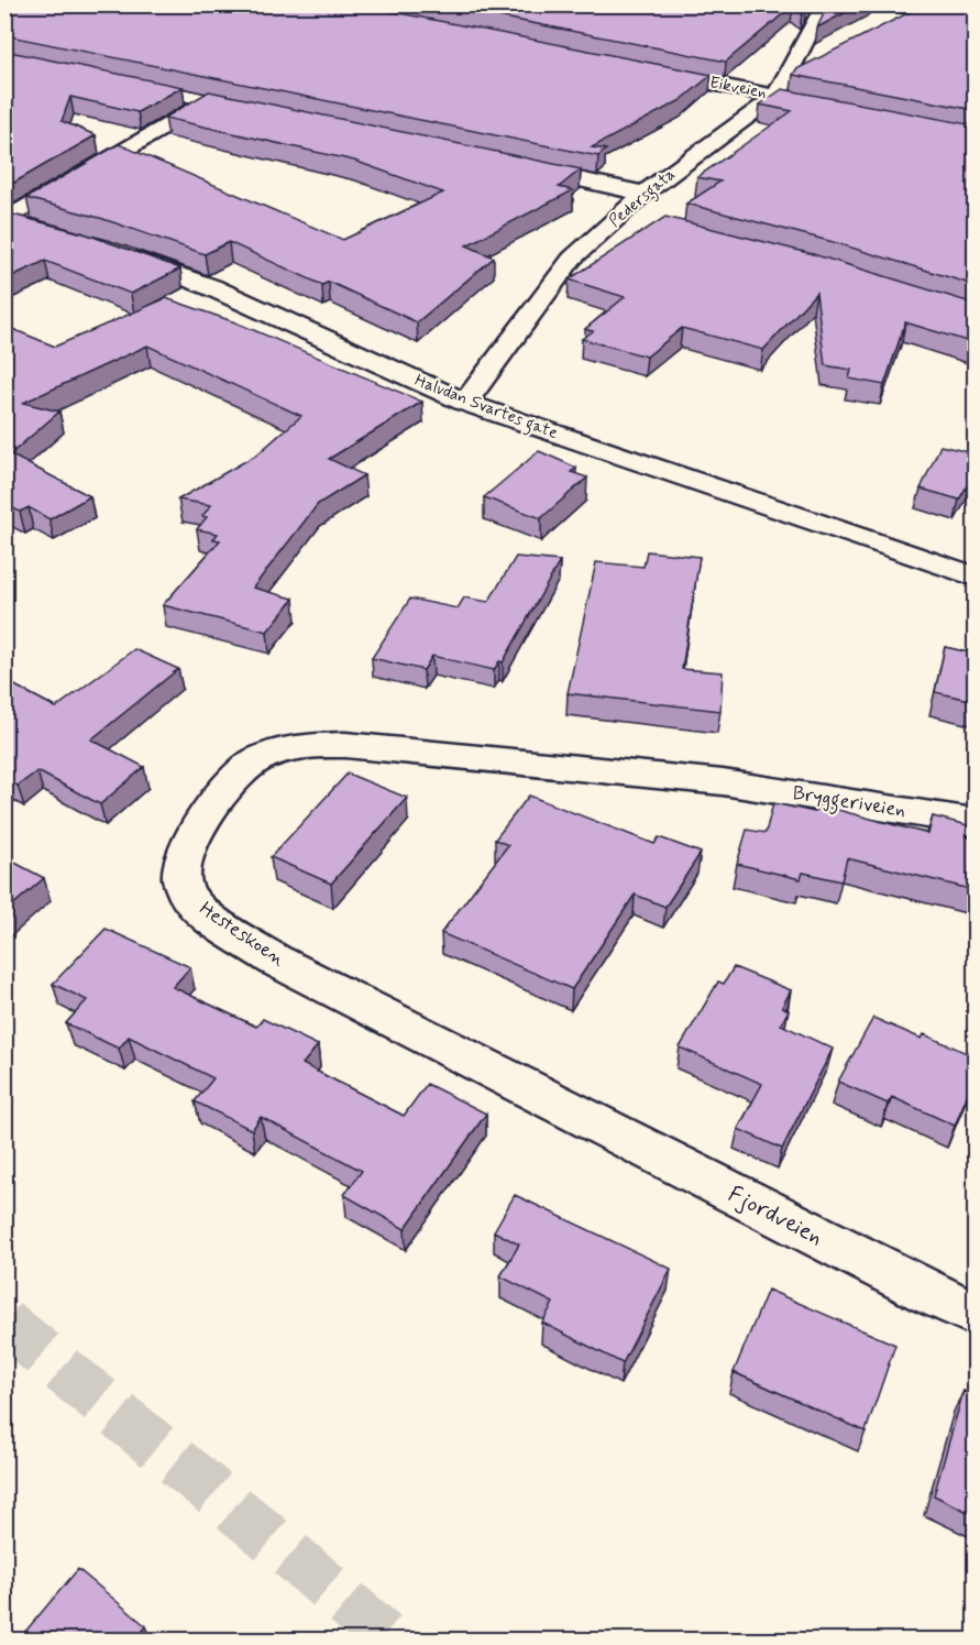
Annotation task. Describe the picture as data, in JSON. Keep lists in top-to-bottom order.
{
  "streets": {
    "street": [
      "Eikveien",
      "Pedersgata",
      "Halvdan Svartes gate",
      "Bryggeriveien",
      "Hesteskoen",
      "Fjordveien"
    ]
  },
  "crossings": [
    ["Eikveien", "Pedersgata"],
    ["Pedersgata", "Halvdan Svartes gate"],
    ["Bryggeriveien", "Hesteskoen"],
    ["Hesteskoen", "Fjordveien"]
  ]
}
